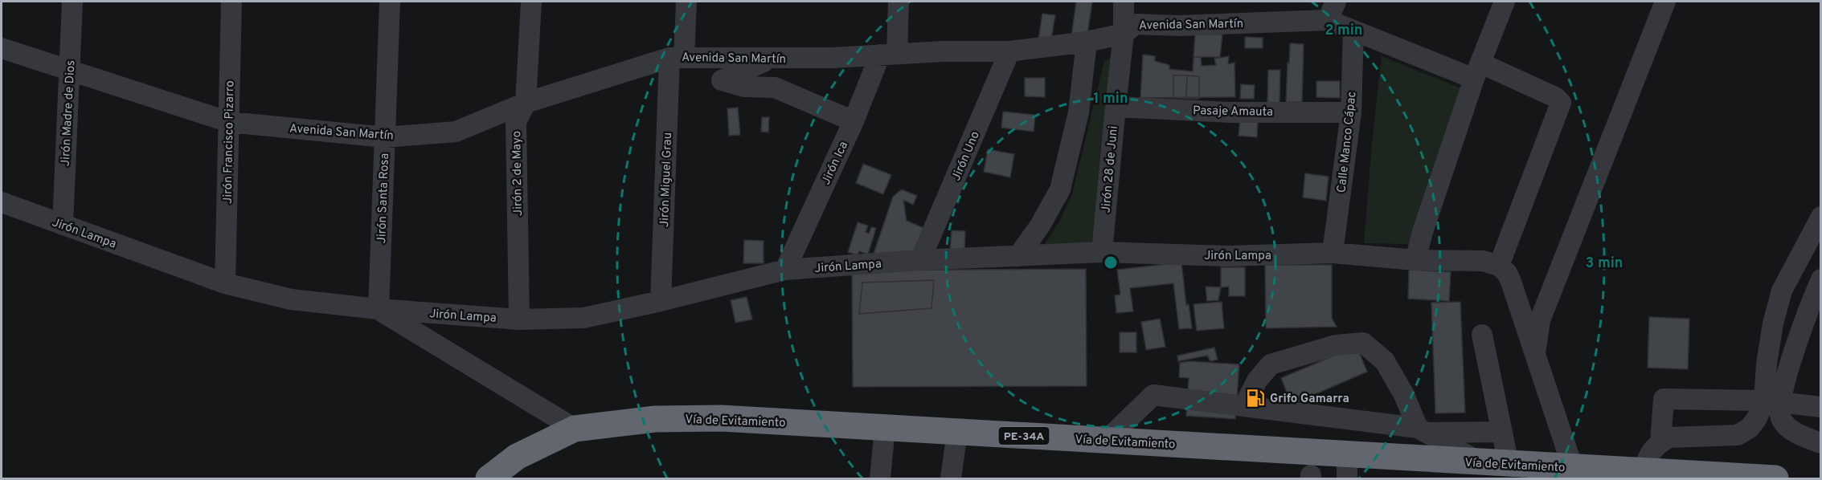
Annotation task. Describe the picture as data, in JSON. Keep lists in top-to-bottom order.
{
  "streets": {
    "highway": ["Vía de Evitamiento", "PE-34A"],
    "street": [
      "Avenida San Martín",
      "Pasaje Amauta",
      "Jirón Madre de Dios",
      "Jirón Francisco Pizarro",
      "Calle Manco Cápac",
      "Jirón Uno",
      "Jirón Ica",
      "Jirón 28 de Juni",
      "Jirón 2 de Mayo",
      "Jirón Miguel Grau",
      "Jirón Santa Rosa",
      "Jirón Lampa"
    ]
  },
  "crossings": [
    ["Avenida San Martín", "Jirón Madre de Dios"],
    ["Avenida San Martín", "Jirón Francisco Pizarro"],
    ["Avenida San Martín", "Calle Manco Cápac"],
    ["Avenida San Martín", "Jirón Uno"],
    ["Avenida San Martín", "Jirón Ica"],
    ["Avenida San Martín", "Jirón 28 de Juni"],
    ["Avenida San Martín", "Jirón 2 de Mayo"],
    ["Avenida San Martín", "Jirón Miguel Grau"],
    ["Avenida San Martín", "Jirón Santa Rosa"],
    ["Avenida San Martín", "Jirón Lampa"],
    ["Pasaje Amauta", "Calle Manco Cápac"],
    ["Pasaje Amauta", "Jirón 28 de Juni"],
    ["Jirón Madre de Dios", "Jirón Lampa"],
    ["Jirón Francisco Pizarro", "Jirón Lampa"],
    ["Calle Manco Cápac", "Jirón Lampa"],
    ["Jirón Uno", "Jirón Lampa"],
    ["Jirón Ica", "Jirón Lampa"],
    ["Jirón 28 de Juni", "Jirón Lampa"],
    ["Jirón 2 de Mayo", "Jirón Lampa"],
    ["Jirón Miguel Grau", "Jirón Lampa"],
    ["Jirón Santa Rosa", "Jirón Lampa"]
  ],
  "places": {
    "fuel station": ["Grifo Gamarra"]
  },
  "rings": ["2 min", "1 min", "3 min"]
}
